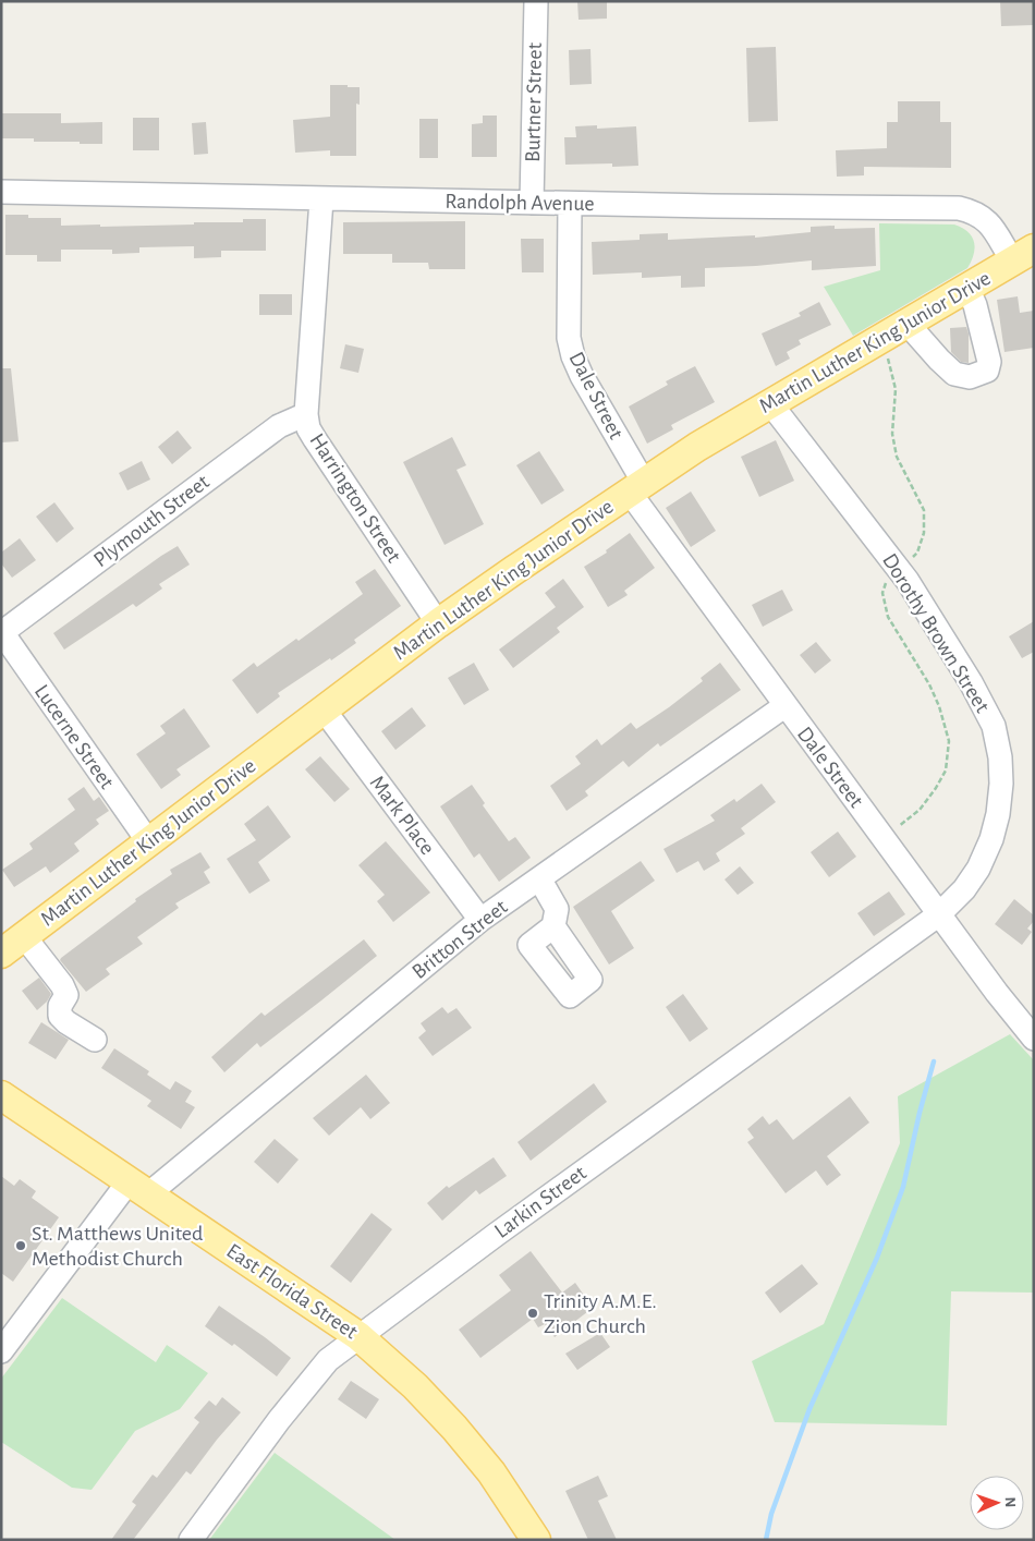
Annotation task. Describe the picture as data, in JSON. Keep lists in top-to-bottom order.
{
  "streets": {
    "main road": ["Martin Luther King Junior Drive", "East Florida Street"],
    "street": [
      "Burtner Street",
      "Randolph Avenue",
      "Dale Street",
      "Harrington Street",
      "Plymouth Street",
      "Dorothy Brown Street",
      "Lucerne Street",
      "Mark Place",
      "Britton Street",
      "Larkin Street"
    ]
  },
  "crossings": [
    ["Burtner Street", "Randolph Avenue"],
    ["Randolph Avenue", "Martin Luther King Junior Drive"],
    ["Randolph Avenue", "Dale Street"],
    ["Randolph Avenue", "Harrington Street"],
    ["Martin Luther King Junior Drive", "Dale Street"],
    ["Martin Luther King Junior Drive", "Harrington Street"],
    ["Martin Luther King Junior Drive", "Dorothy Brown Street"],
    ["Martin Luther King Junior Drive", "Lucerne Street"],
    ["Martin Luther King Junior Drive", "Mark Place"],
    ["Dale Street", "Dorothy Brown Street"],
    ["Dale Street", "Britton Street"],
    ["Dale Street", "Larkin Street"],
    ["Harrington Street", "Plymouth Street"],
    ["Plymouth Street", "Lucerne Street"],
    ["Dorothy Brown Street", "Larkin Street"],
    ["Mark Place", "Britton Street"],
    ["Britton Street", "East Florida Street"],
    ["Larkin Street", "East Florida Street"]
  ],
  "places": ["St. Matthews United Methodist Church", "Trinity A.M.E. Zion Church"],
  "north": "right"
}
